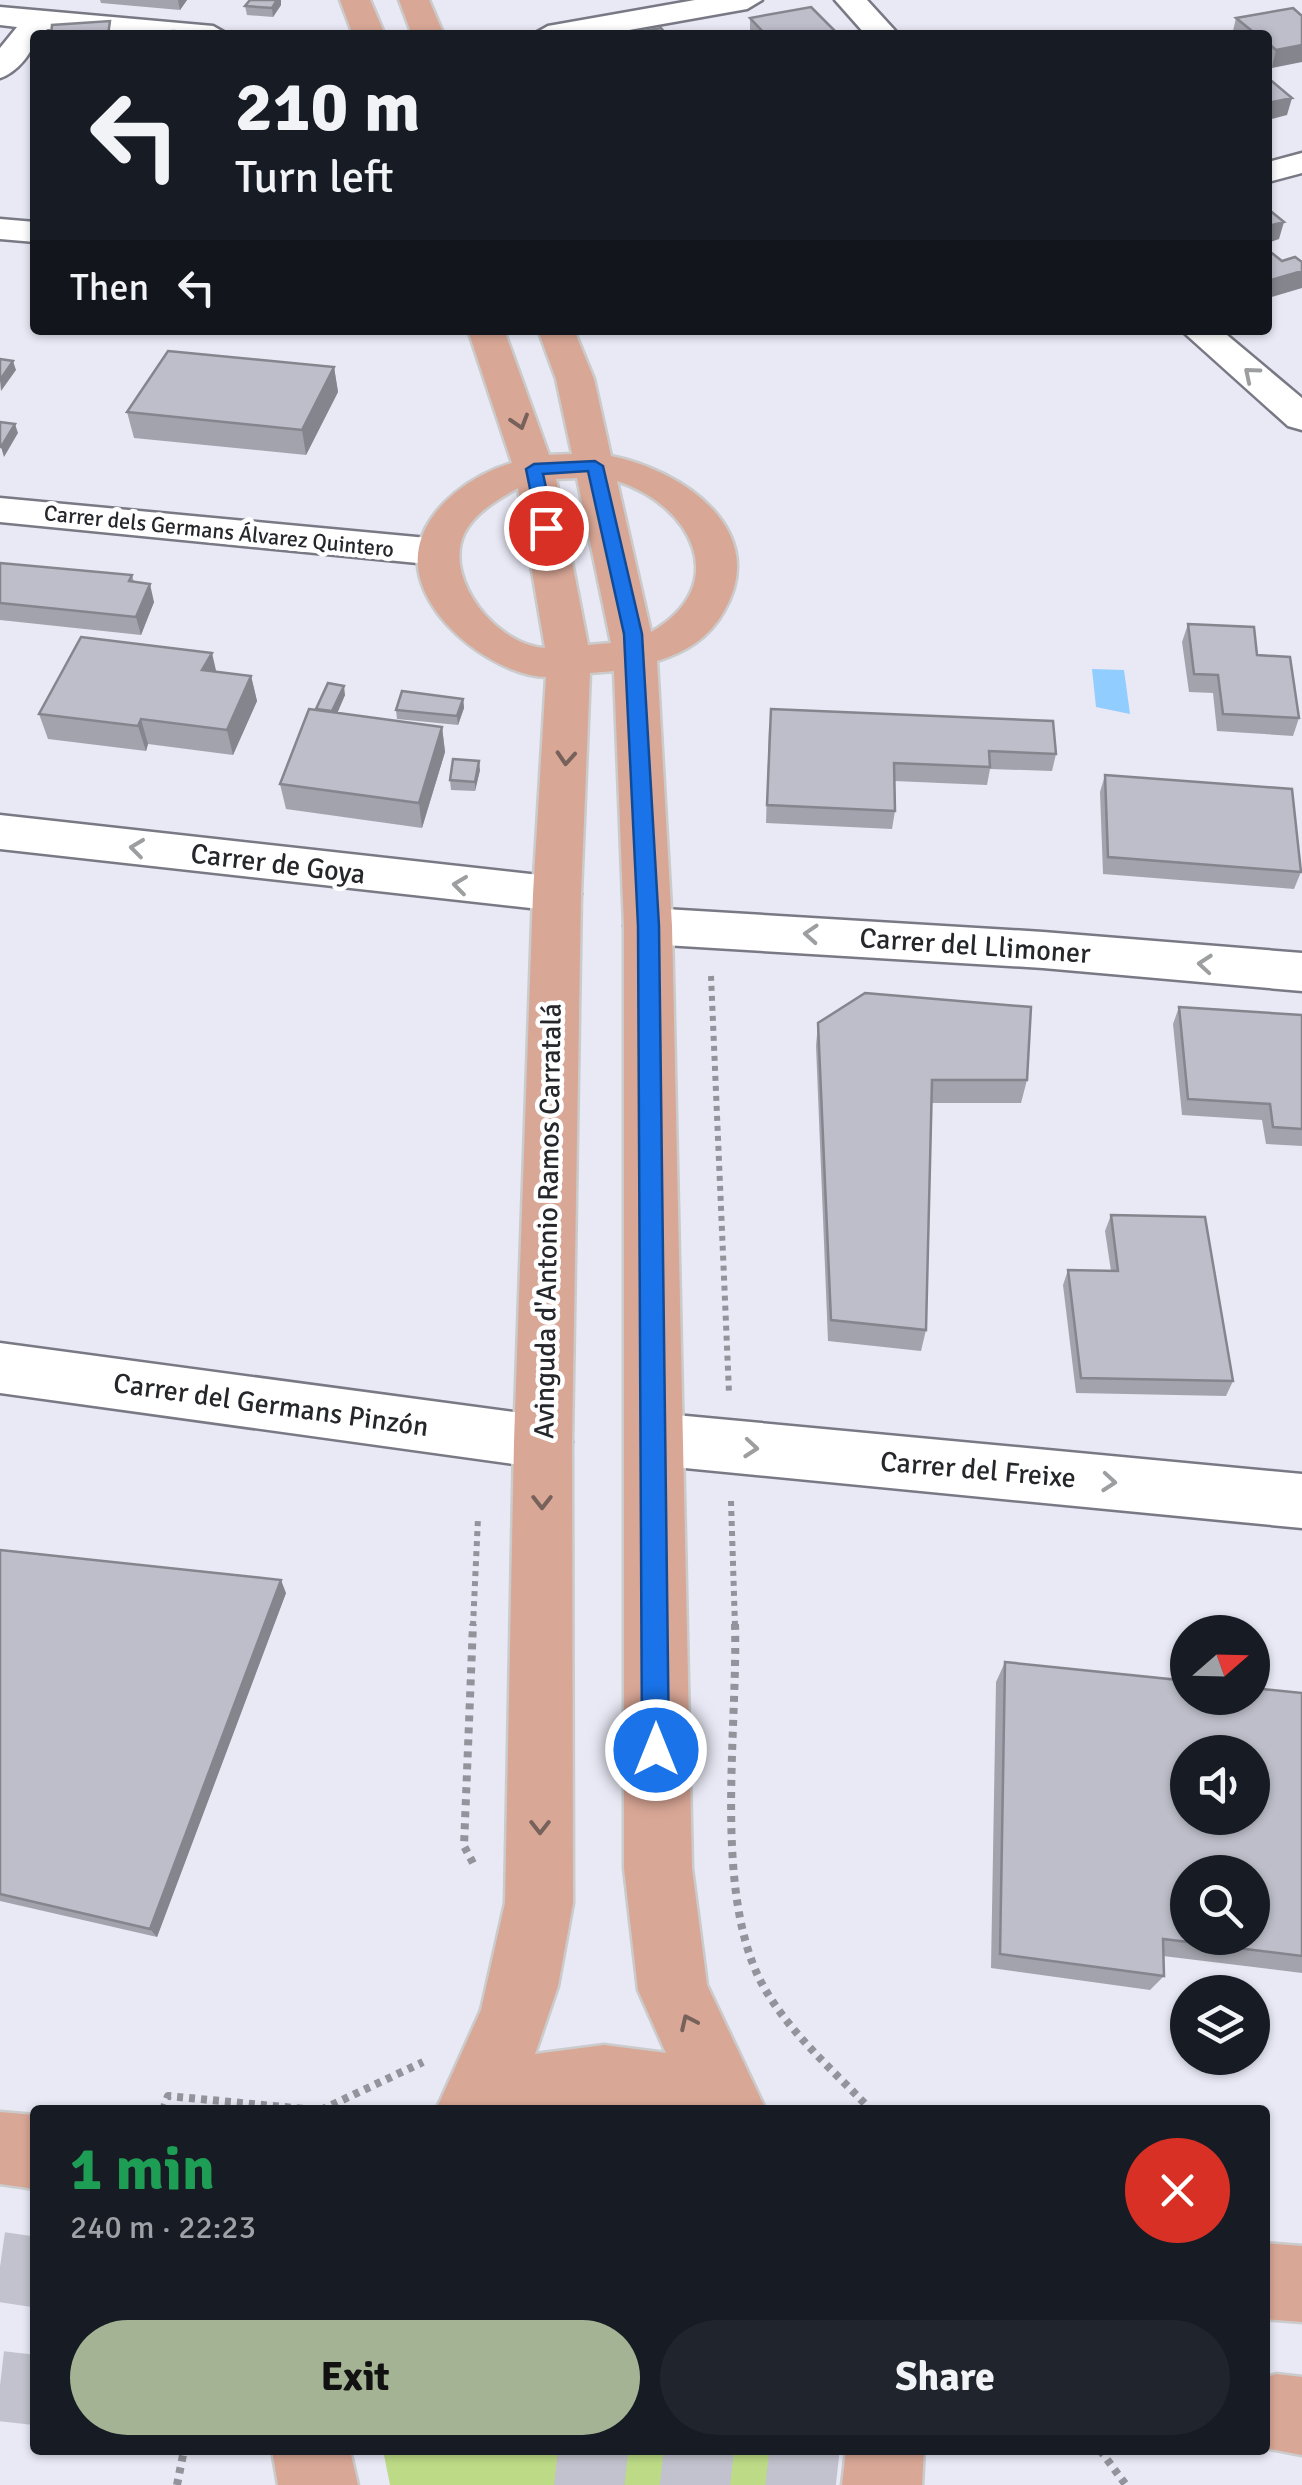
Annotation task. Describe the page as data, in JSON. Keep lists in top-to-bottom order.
{
  "streets": {
    "main road": ["Avinguda d'Antonio Ramos Carratalá"],
    "street": [
      "Carrer dels Germans Álvarez Quintero",
      "Carrer de Goya",
      "Carrer del Llimoner",
      "Carrer del Germans Pinzón",
      "Carrer del Freixe"
    ]
  },
  "crossings": [
    ["Carrer de Goya", "Avinguda d'Antonio Ramos Carratalá"],
    ["Avinguda d'Antonio Ramos Carratalá", "Carrer del Germans Pinzón"]
  ],
  "one_way": ["Carrer de Goya", "Carrer del Llimoner", "Carrer del Freixe"],
  "north": "right",
  "page": {
    "turn": ["210 m", "Turn left"],
    "then": "Then",
    "heading": ["1 min", "240 m · 22:23"],
    "buttons": ["Exit", "Share"]
  }
}
